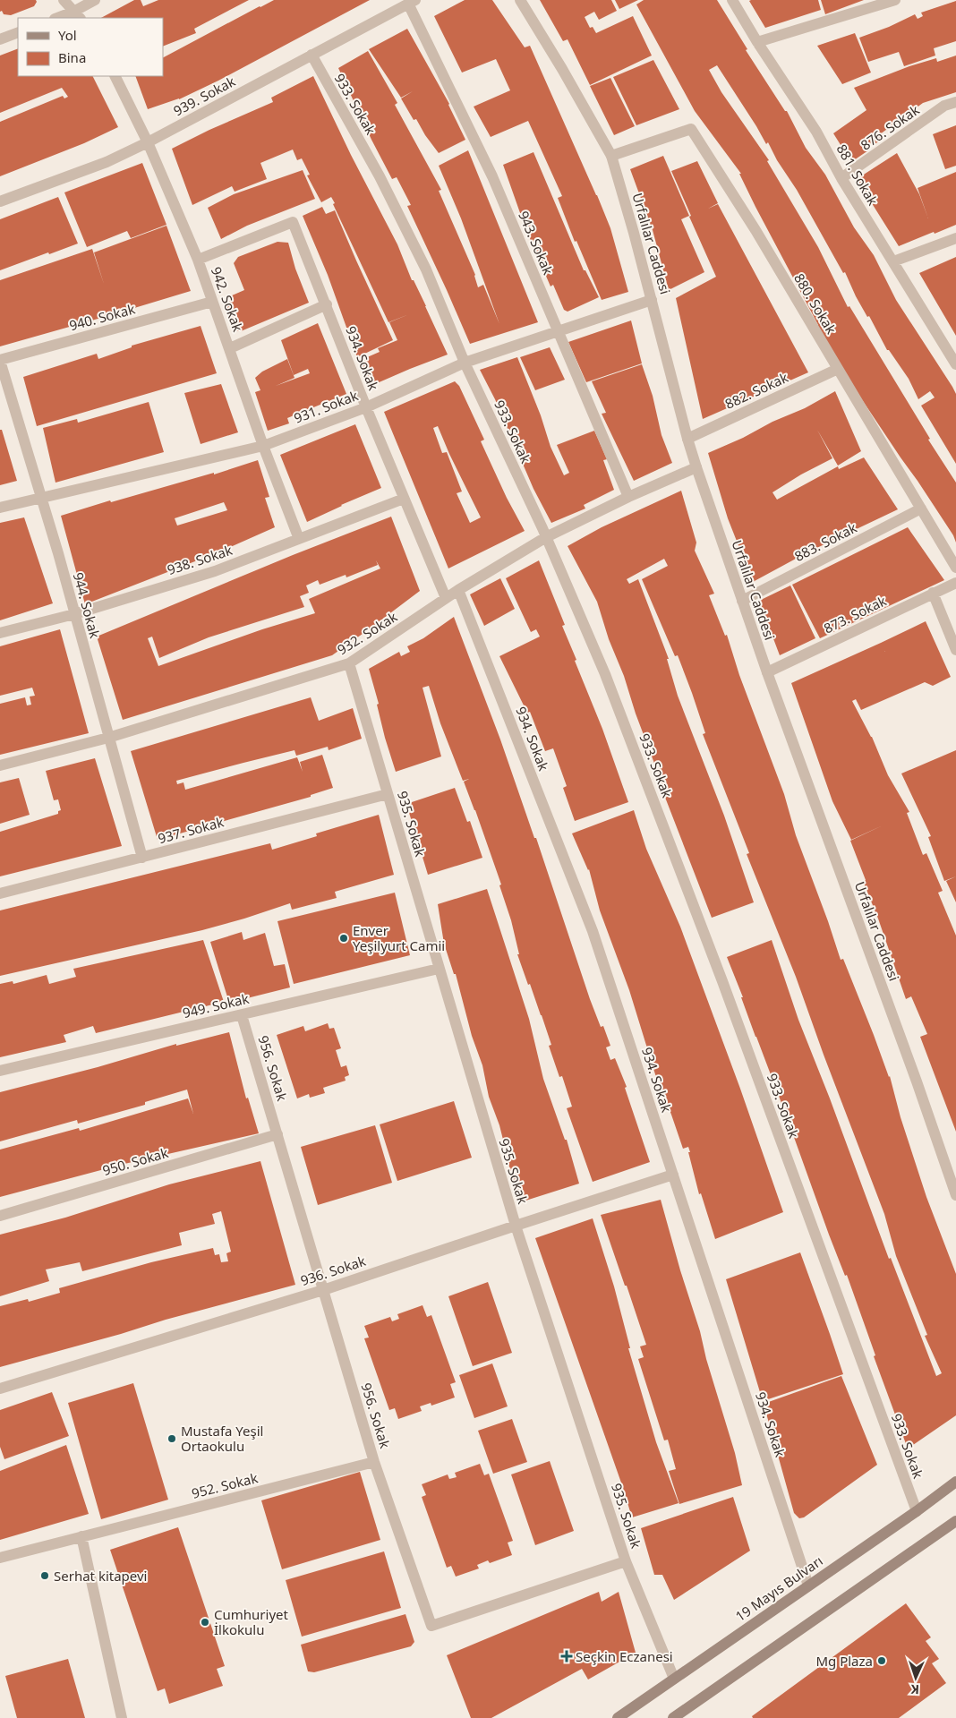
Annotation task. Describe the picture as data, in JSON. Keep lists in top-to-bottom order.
{
  "streets": {
    "main road": ["19 Mayıs Bulvarı"],
    "street": [
      "939. Sokak",
      "933. Sokak",
      "876. Sokak",
      "881. Sokak",
      "943. Sokak",
      "Urfalılar Caddesi",
      "942. Sokak",
      "880. Sokak",
      "940. Sokak",
      "934. Sokak",
      "882. Sokak",
      "931. Sokak",
      "883. Sokak",
      "938. Sokak",
      "944. Sokak",
      "873. Sokak",
      "932. Sokak",
      "935. Sokak",
      "937. Sokak",
      "949. Sokak",
      "956. Sokak",
      "950. Sokak",
      "936. Sokak",
      "952. Sokak"
    ]
  },
  "crossings": [
    ["939. Sokak", "933. Sokak"],
    ["939. Sokak", "943. Sokak"],
    ["939. Sokak", "942. Sokak"],
    ["933. Sokak", "931. Sokak"],
    ["933. Sokak", "932. Sokak"],
    ["933. Sokak", "19 Mayıs Bulvarı"],
    ["876. Sokak", "881. Sokak"],
    ["943. Sokak", "931. Sokak"],
    ["943. Sokak", "932. Sokak"],
    ["Urfalılar Caddesi", "880. Sokak"],
    ["Urfalılar Caddesi", "882. Sokak"],
    ["Urfalılar Caddesi", "931. Sokak"],
    ["Urfalılar Caddesi", "883. Sokak"],
    ["Urfalılar Caddesi", "873. Sokak"],
    ["Urfalılar Caddesi", "932. Sokak"],
    ["942. Sokak", "940. Sokak"],
    ["942. Sokak", "934. Sokak"],
    ["942. Sokak", "931. Sokak"],
    ["942. Sokak", "938. Sokak"],
    ["880. Sokak", "882. Sokak"],
    ["880. Sokak", "883. Sokak"],
    ["940. Sokak", "944. Sokak"],
    ["934. Sokak", "931. Sokak"],
    ["934. Sokak", "938. Sokak"],
    ["934. Sokak", "932. Sokak"],
    ["934. Sokak", "936. Sokak"],
    ["934. Sokak", "19 Mayıs Bulvarı"],
    ["931. Sokak", "944. Sokak"],
    ["938. Sokak", "944. Sokak"],
    ["944. Sokak", "932. Sokak"],
    ["944. Sokak", "937. Sokak"],
    ["932. Sokak", "935. Sokak"],
    ["935. Sokak", "937. Sokak"],
    ["935. Sokak", "949. Sokak"],
    ["935. Sokak", "956. Sokak"],
    ["935. Sokak", "936. Sokak"],
    ["935. Sokak", "19 Mayıs Bulvarı"],
    ["949. Sokak", "956. Sokak"],
    ["956. Sokak", "950. Sokak"],
    ["956. Sokak", "936. Sokak"],
    ["956. Sokak", "952. Sokak"]
  ],
  "places": {
    "other": [
      "Enver Yeşilyurt Camii",
      "Mustafa Yeşil Ortaokulu",
      "Serhat kitapevi",
      "Cumhuriyet İlkokulu",
      "Mg Plaza"
    ],
    "health": ["Seçkin Eczanesi"]
  },
  "legend": ["Yol", "Bina"],
  "north": "bottom"
}
